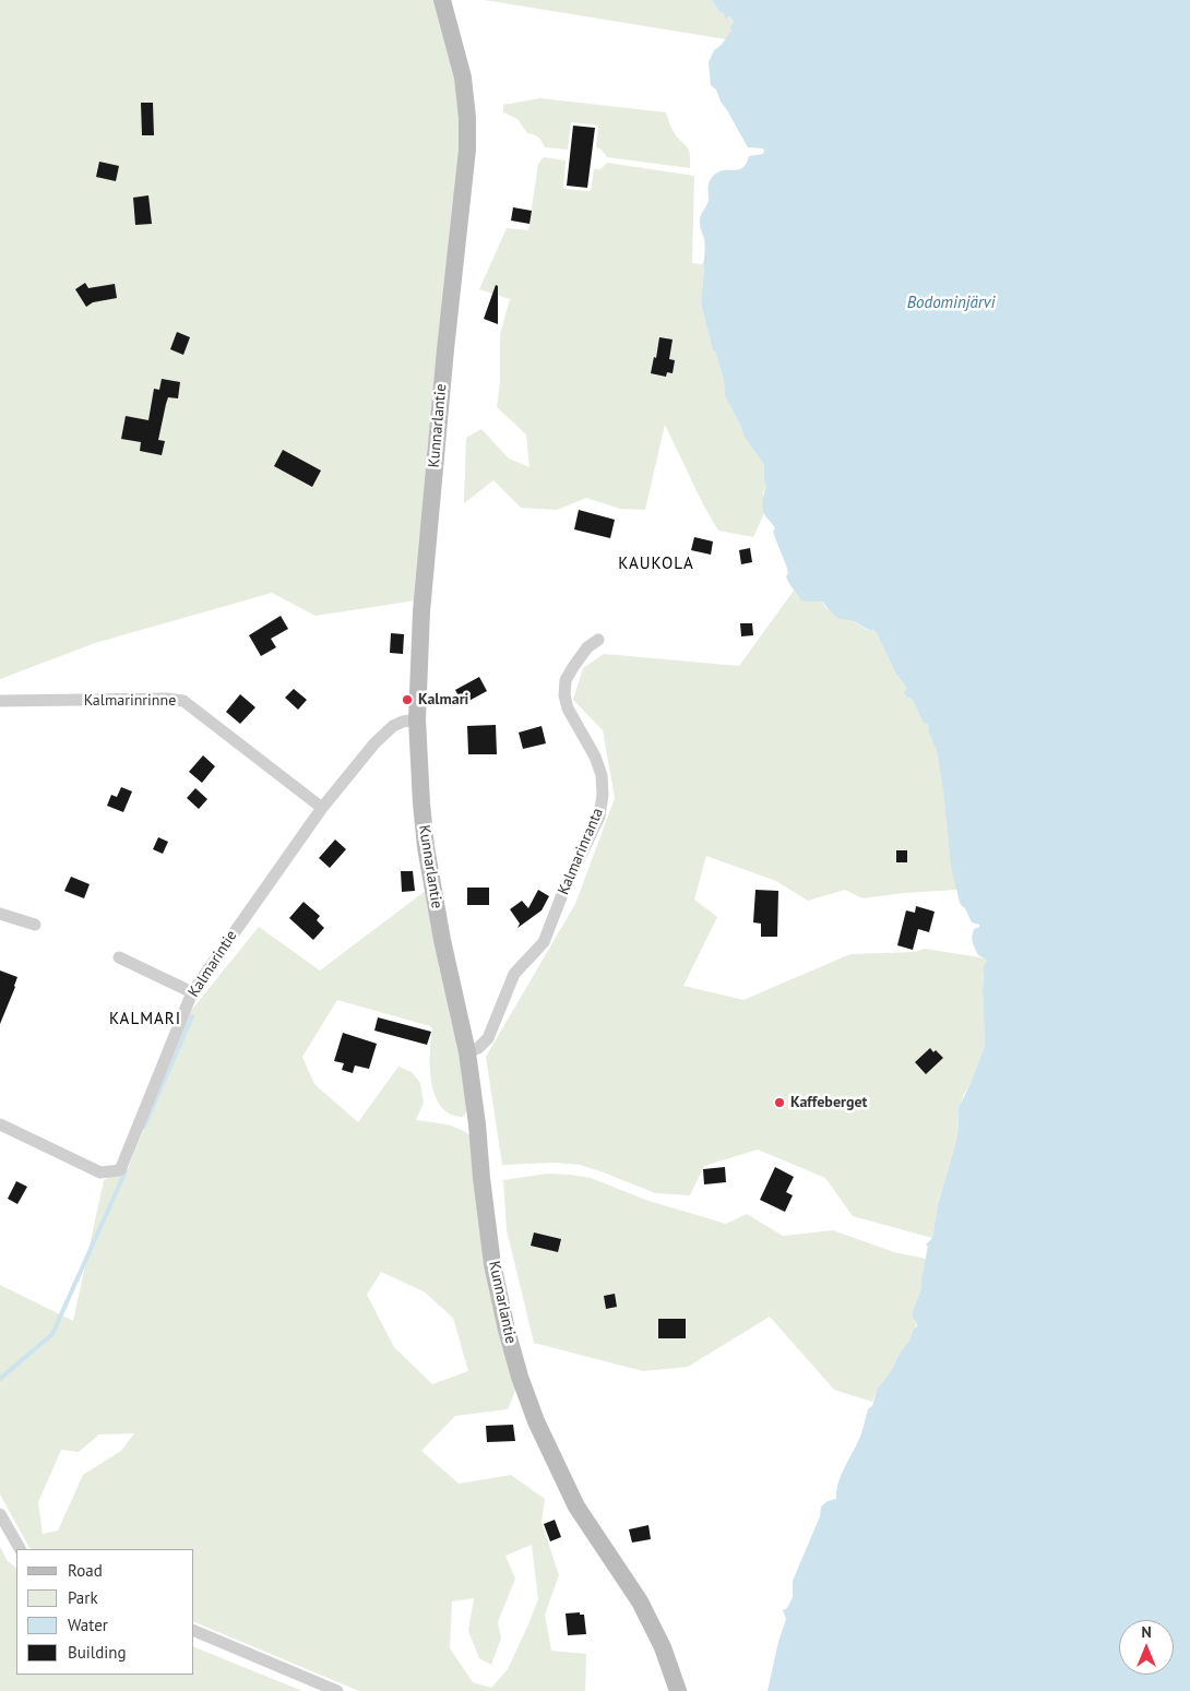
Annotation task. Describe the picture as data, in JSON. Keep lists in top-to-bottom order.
{
  "streets": {
    "main road": ["Kunnarlantie"],
    "street": ["Kalmarinrinne", "Kalmarinranta", "Kalmarintie"]
  },
  "crossings": [
    ["Kunnarlantie", "Kalmarinranta"],
    ["Kunnarlantie", "Kalmarintie"],
    ["Kalmarinrinne", "Kalmarintie"]
  ],
  "districts": ["KAUKOLA", "KALMARI"],
  "water": ["Bodominjärvi"],
  "places": ["Kalmari", "Kaffeberget"],
  "legend": [
    "Road",
    "Park",
    "Water",
    "Building"
  ],
  "north": "top"
}
